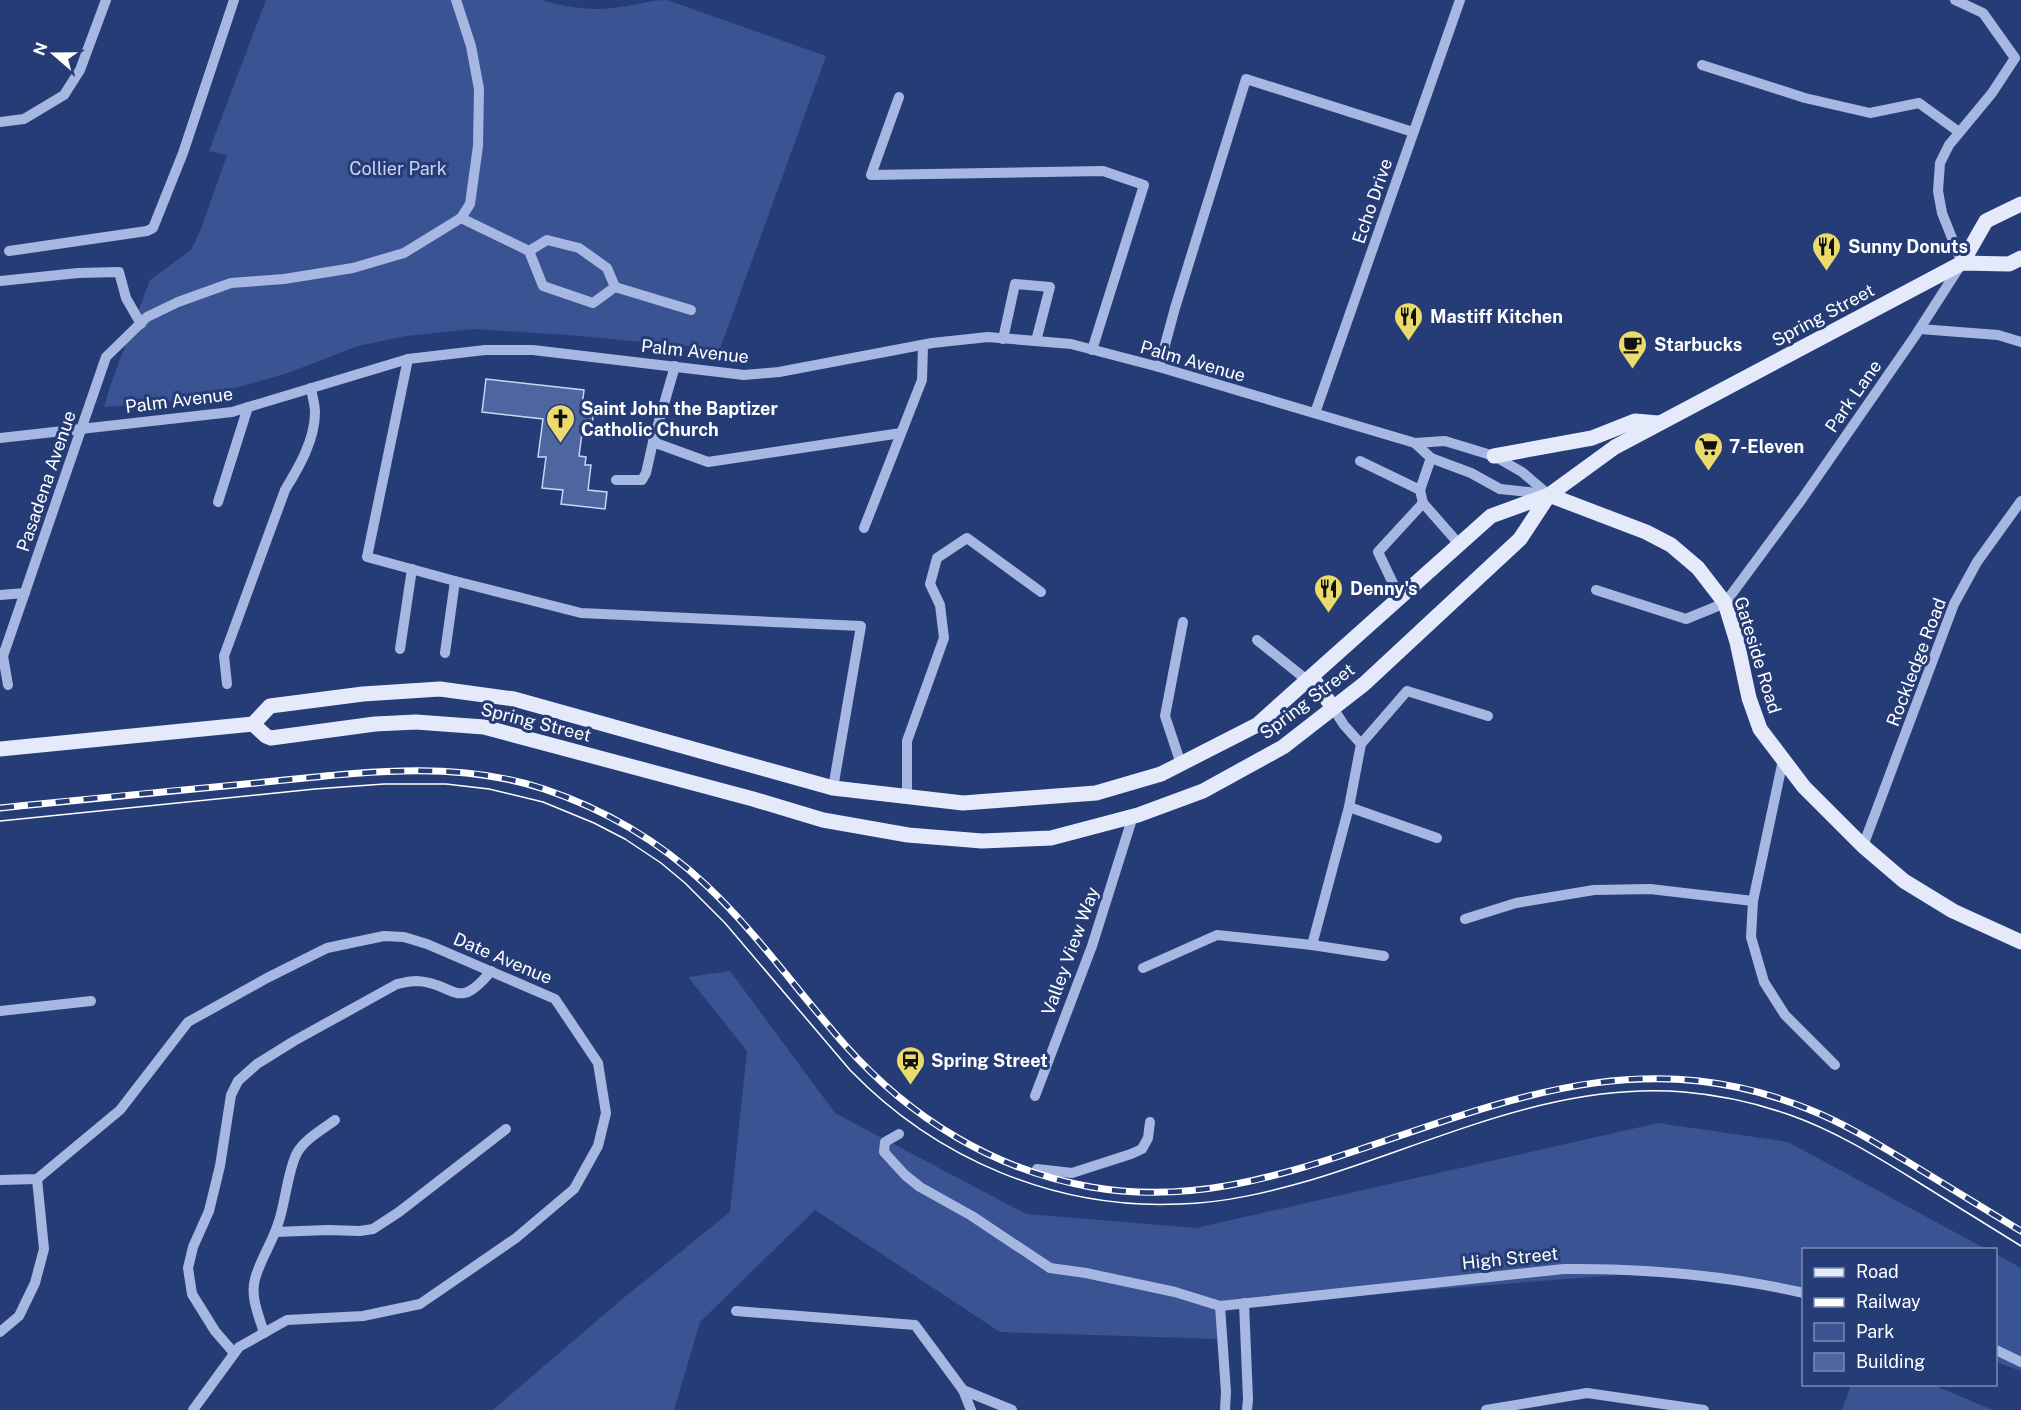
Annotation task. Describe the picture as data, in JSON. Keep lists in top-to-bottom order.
{
  "streets": {
    "main road": ["Spring Street", "Gateside Road"],
    "street": [
      "Echo Drive",
      "Palm Avenue",
      "Park Lane",
      "Pasadena Avenue",
      "Rockledge Road",
      "Valley View Way",
      "Date Avenue",
      "High Street"
    ]
  },
  "crossings": [
    ["Echo Drive", "Palm Avenue"],
    ["Spring Street", "Palm Avenue"],
    ["Spring Street", "Park Lane"],
    ["Spring Street", "Gateside Road"],
    ["Spring Street", "Valley View Way"],
    ["Palm Avenue", "Pasadena Avenue"],
    ["Palm Avenue", "Gateside Road"],
    ["Park Lane", "Gateside Road"],
    ["Gateside Road", "Rockledge Road"]
  ],
  "parks": ["Collier Park"],
  "places": {
    "restaurant": ["Sunny Donuts", "Mastiff Kitchen", "Denny's"],
    "cafe": ["Starbucks"],
    "church": ["Saint John the Baptizer Catholic Church"],
    "supermarket": ["7-Eleven"],
    "station": ["Spring Street"]
  },
  "legend": [
    "Road",
    "Railway",
    "Park",
    "Building"
  ],
  "north": "left"
}
